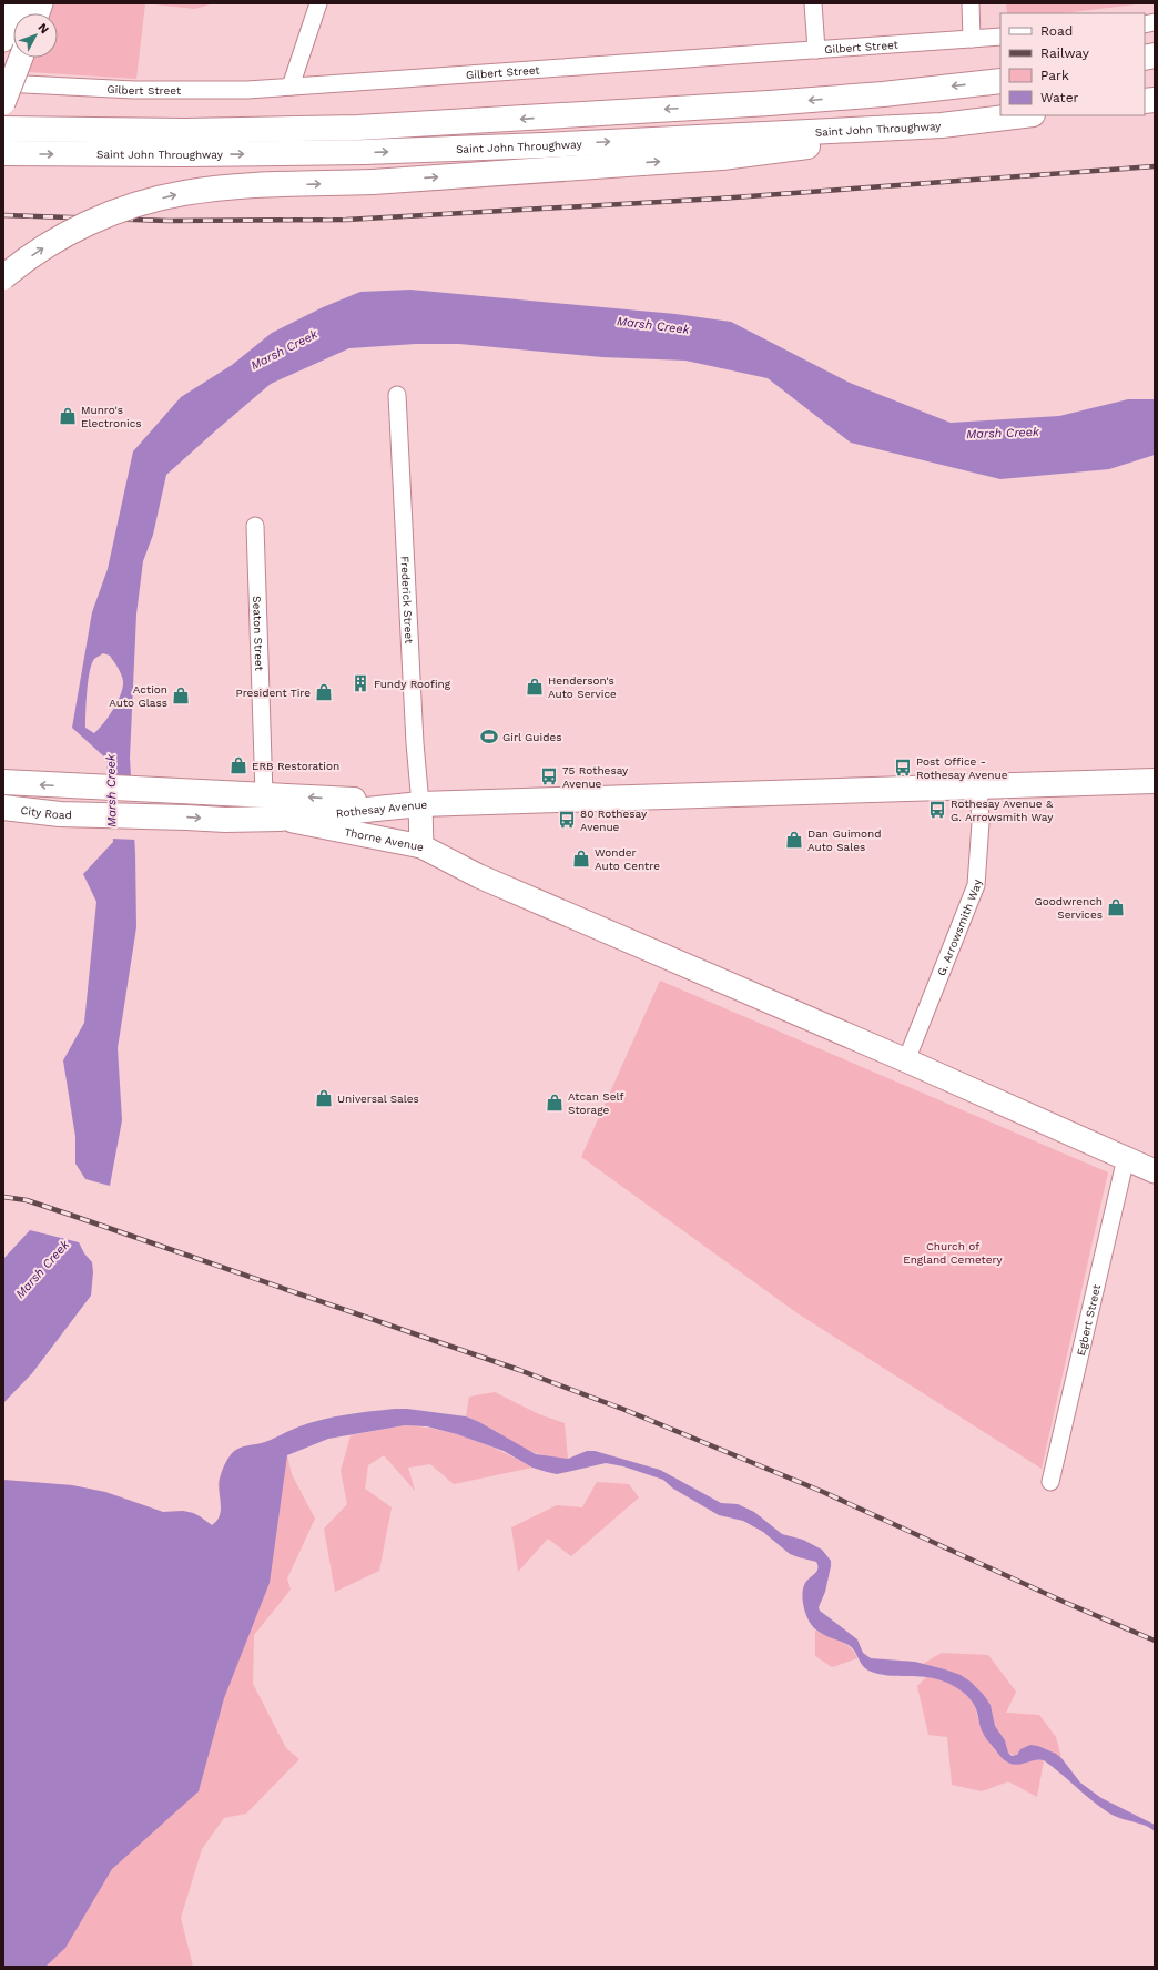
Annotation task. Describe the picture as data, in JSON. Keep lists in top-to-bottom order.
{
  "streets": {
    "main road": [
      "Saint John Throughway",
      "Rothesay Avenue",
      "City Road",
      "Thorne Avenue"
    ],
    "street": [
      "Gilbert Street",
      "Frederick Street",
      "Seaton Street",
      "G. Arrowsmith Way",
      "Egbert Street"
    ]
  },
  "crossings": [
    ["Frederick Street", "Rothesay Avenue"],
    ["Frederick Street", "Thorne Avenue"],
    ["Seaton Street", "Rothesay Avenue"],
    ["Rothesay Avenue", "City Road"],
    ["Rothesay Avenue", "Thorne Avenue"]
  ],
  "water": ["Marsh Creek"],
  "parks": ["Church of England Cemetery"],
  "places": {
    "shop": [
      "Munro's Electronics",
      "Henderson's Auto Service",
      "President Tire",
      "Action Auto Glass",
      "ERB Restoration",
      "Dan Guimond Auto Sales",
      "Wonder Auto Centre",
      "Goodwrench Services",
      "Universal Sales",
      "Atcan Self Storage"
    ],
    "building": ["Fundy Roofing"],
    "sports": ["Girl Guides"],
    "bus stop": [
      "Post Office - Rothesay Avenue",
      "75 Rothesay Avenue",
      "Rothesay Avenue & G. Arrowsmith Way",
      "80 Rothesay Avenue"
    ]
  },
  "legend": [
    "Road",
    "Railway",
    "Park",
    "Water"
  ],
  "north": "top right"
}
